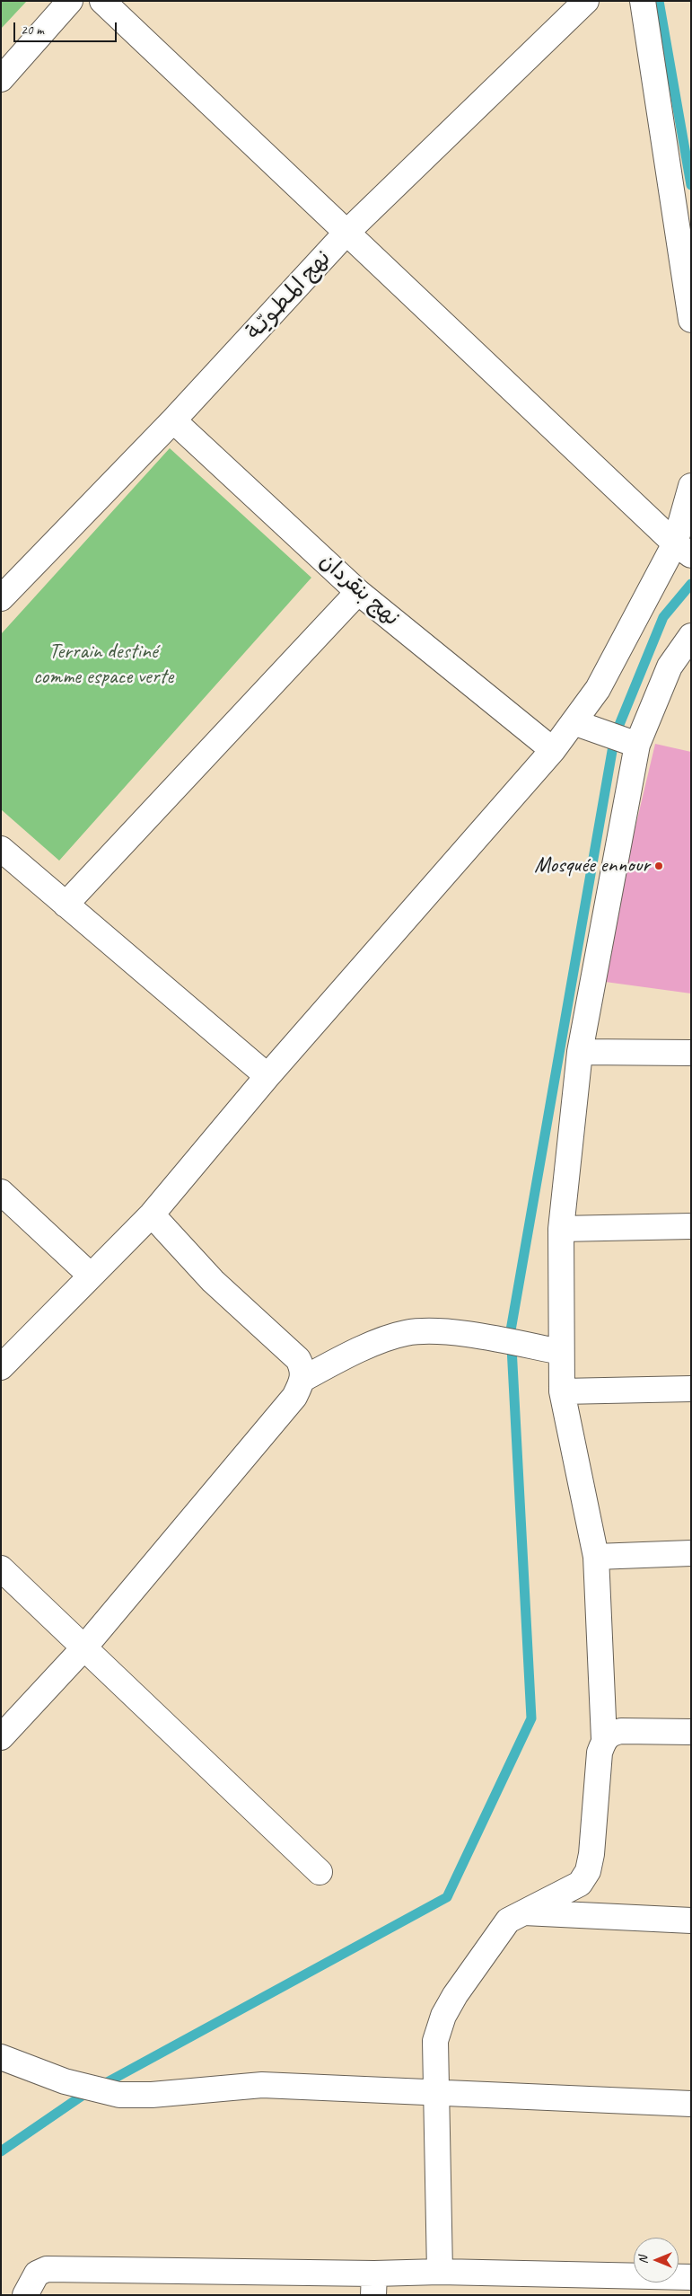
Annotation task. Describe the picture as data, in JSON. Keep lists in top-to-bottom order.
{
  "streets": {
    "street": ["نهج المـطـويّـة", "نهج بنقردان"]
  },
  "crossings": [
    ["نهج المـطـويّـة", "نهج بنقردان"]
  ],
  "parks": ["Terrain destiné comme espace verte"],
  "places": ["Mosquée ennour"],
  "scale_bar": "20 m",
  "north": "left"
}
